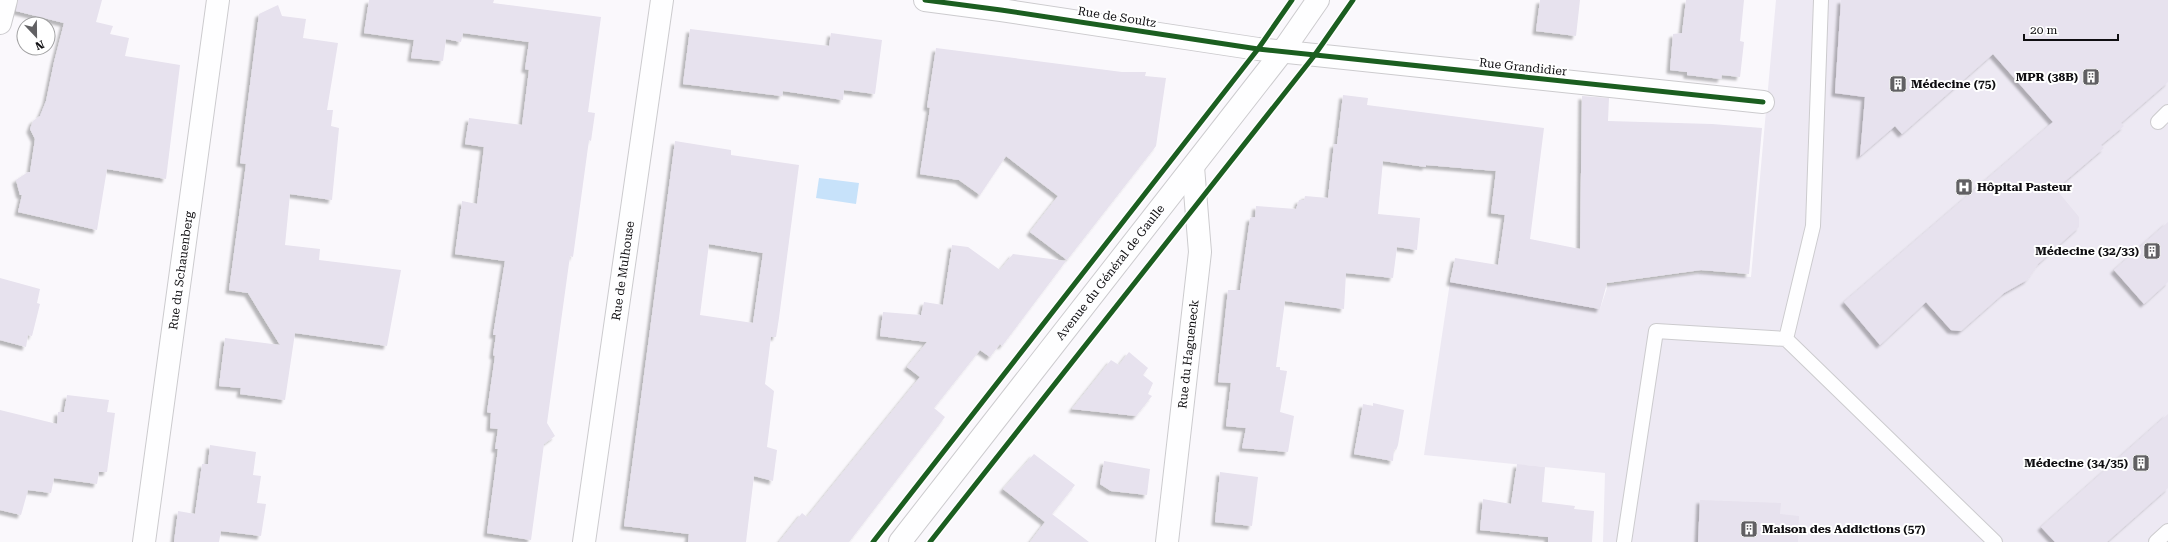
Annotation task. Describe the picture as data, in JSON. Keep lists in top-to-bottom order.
{
  "streets": {
    "street": [
      "Rue de Soultz",
      "Rue Grandidier",
      "Rue du Schauenberg",
      "Rue de Mulhouse",
      "Avenue du Général de Gaulle",
      "Rue du Hagueneck"
    ]
  },
  "crossings": [
    ["Rue de Soultz", "Rue Grandidier"],
    ["Rue de Soultz", "Avenue du Général de Gaulle"],
    ["Rue Grandidier", "Avenue du Général de Gaulle"],
    ["Avenue du Général de Gaulle", "Rue du Hagueneck"]
  ],
  "places": {
    "building": [
      "MPR (38B)",
      "Médecine (75)",
      "Médecine (32/33)",
      "Médecine (34/35)",
      "Maison des Addictions (57)"
    ],
    "hospital": ["Hôpital Pasteur"]
  },
  "scale_bar": "20 m",
  "north": "bottom"
}
